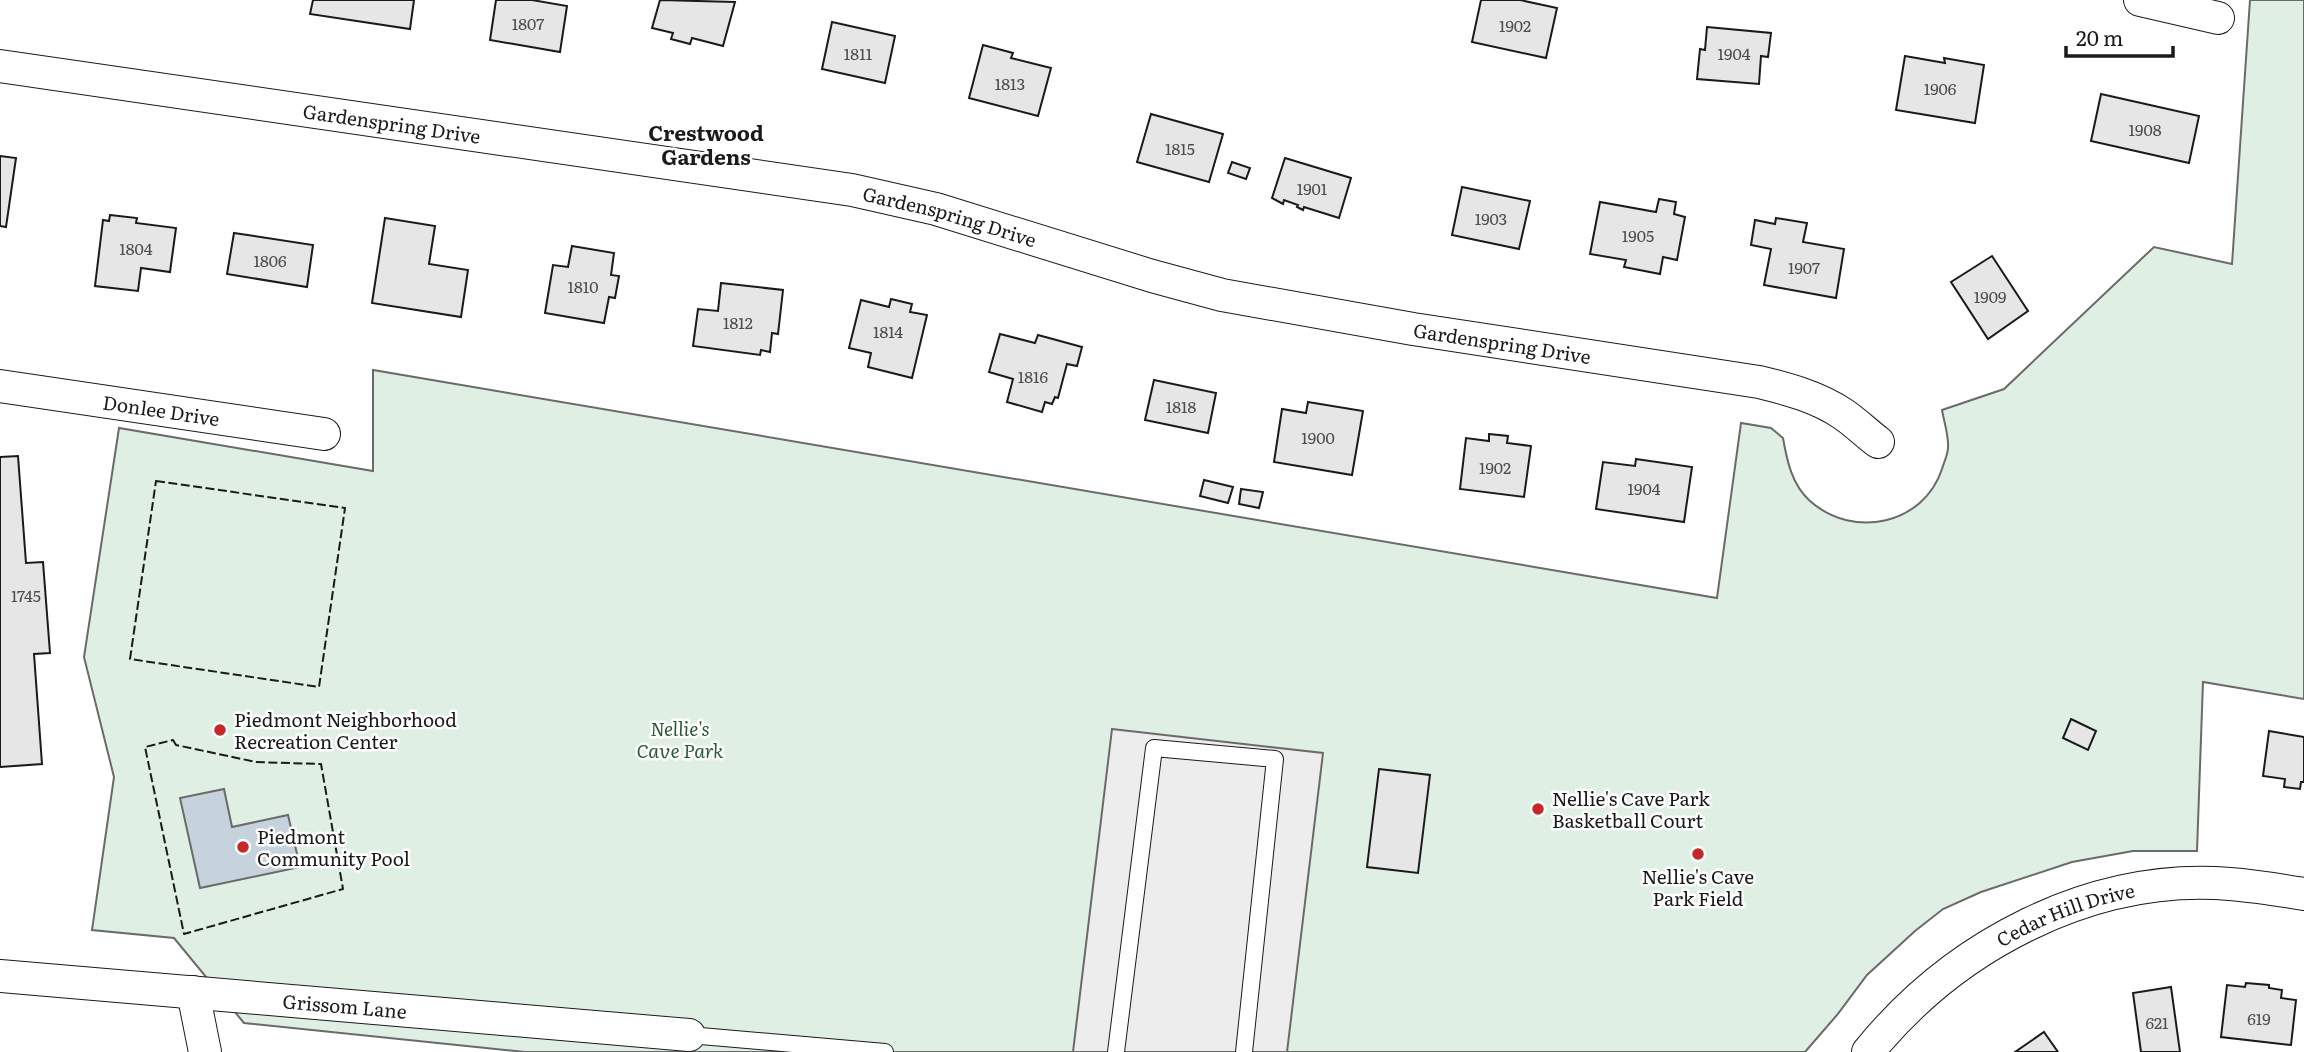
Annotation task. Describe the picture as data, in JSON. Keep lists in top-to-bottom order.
{
  "streets": {
    "street": [
      "Gardenspring Drive",
      "Donlee Drive",
      "Cedar Hill Drive",
      "Grissom Lane"
    ]
  },
  "districts": ["Crestwood Gardens"],
  "parks": ["Nellie's Cave Park"],
  "places": [
    "Piedmont Neighborhood Recreation Center",
    "Nellie's Cave Park Basketball Court",
    "Piedmont Community Pool",
    "Nellie's Cave Park Field"
  ],
  "house_numbers": [
    "1807",
    "1902",
    "1811",
    "1904",
    "1813",
    "1906",
    "1908",
    "1815",
    "1901",
    "1903",
    "1905",
    "1804",
    "1806",
    "1907",
    "1810",
    "1909",
    "1812",
    "1814",
    "1816",
    "1818",
    "1900",
    "1902",
    "1904",
    "1745",
    "619",
    "621"
  ],
  "scale_bar": "20 m"
}
